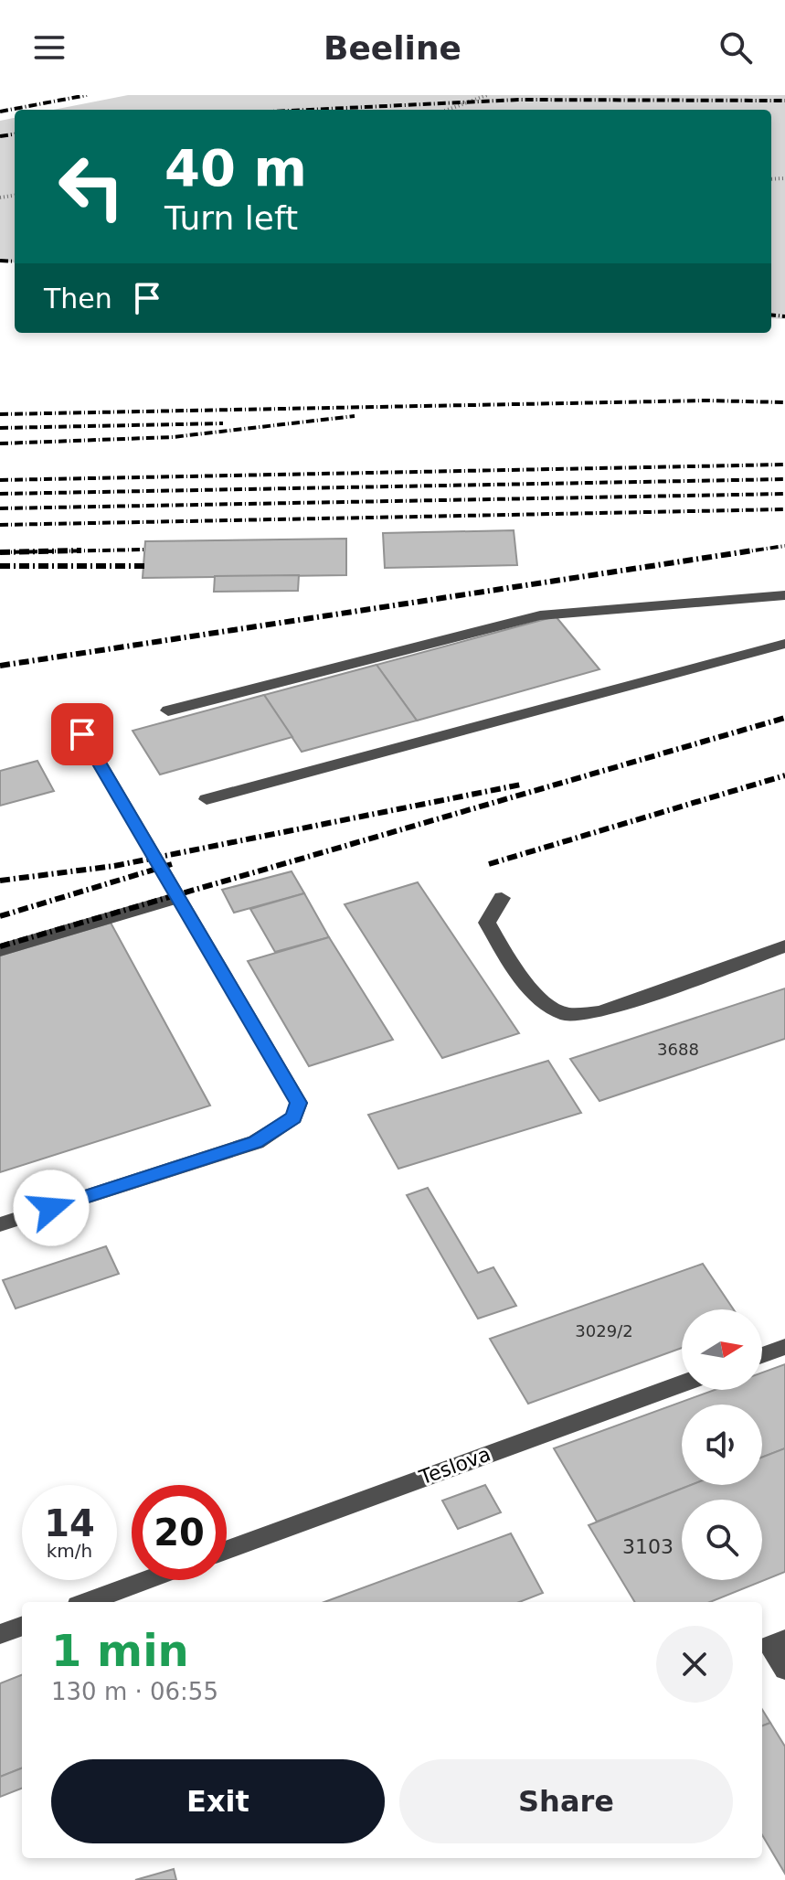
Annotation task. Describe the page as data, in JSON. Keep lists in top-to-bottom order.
{
  "streets": {
    "lane": ["Teslova"]
  },
  "house_numbers": ["3688", "3029/2", "3103"],
  "north": "right",
  "page": {
    "header": "Beeline",
    "turn": ["40 m", "Turn left"],
    "then": "Then",
    "speed": "14 km/h",
    "limit": "20",
    "heading": ["1 min", "130 m · 06:55"],
    "buttons": ["Exit", "Share"]
  }
}
